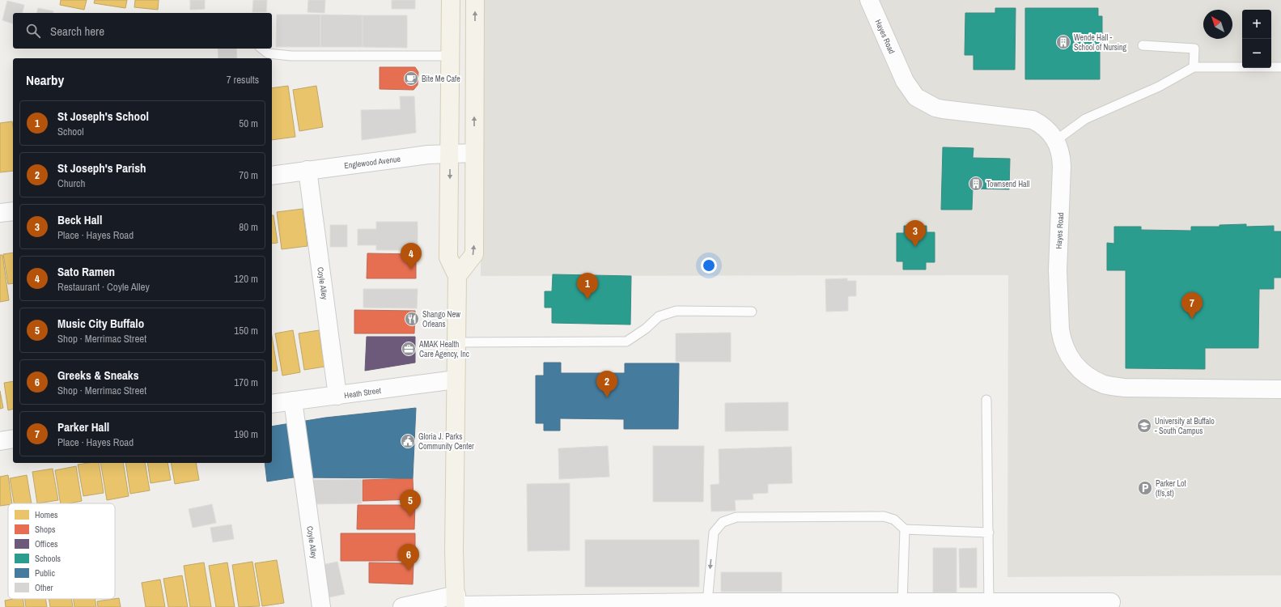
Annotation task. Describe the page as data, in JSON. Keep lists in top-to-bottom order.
{
  "streets": {
    "street": [
      "Hayes Road",
      "Englewood Avenue",
      "Coyle Alley",
      "Heath Street"
    ]
  },
  "crossings": [
    ["Englewood Avenue", "Coyle Alley"],
    ["Coyle Alley", "Heath Street"]
  ],
  "places": {
    "building": ["Wende Hall - School of Nursing", "Townsend Hall"],
    "cafe": ["Bite Me Cafe"],
    "restaurant": ["Shango New Orleans"],
    "office": ["AMAK Health Care Agency, Inc"],
    "school or university": ["University at Buffalo - South Campus"],
    "public building": ["Gloria J. Parks Community Center"],
    "parking": ["Parker Lot (f/s,st)"]
  },
  "legend": [
    "Homes",
    "Shops",
    "Offices",
    "Schools",
    "Public",
    "Other"
  ],
  "north": "top left",
  "page": {
    "map_buttons": ["+", "−"],
    "search": "Search here",
    "heading": ["Nearby", "7 results"],
    "list": [
      {
        "mark": "1",
        "name": "St Joseph's School",
        "note": "School",
        "value": "50 m"
      },
      {
        "mark": "2",
        "name": "St Joseph's Parish",
        "note": "Church",
        "value": "70 m"
      },
      {
        "mark": "3",
        "name": "Beck Hall",
        "note": "Place · Hayes Road",
        "value": "80 m"
      },
      {
        "mark": "4",
        "name": "Sato Ramen",
        "note": "Restaurant · Coyle Alley",
        "value": "120 m"
      },
      {
        "mark": "5",
        "name": "Music City Buffalo",
        "note": "Shop · Merrimac Street",
        "value": "150 m"
      },
      {
        "mark": "6",
        "name": "Greeks & Sneaks",
        "note": "Shop · Merrimac Street",
        "value": "170 m"
      },
      {
        "mark": "7",
        "name": "Parker Hall",
        "note": "Place · Hayes Road",
        "value": "190 m"
      }
    ],
    "pins": [
      "3",
      "4",
      "1",
      "7",
      "2",
      "5",
      "6"
    ]
  }
}
